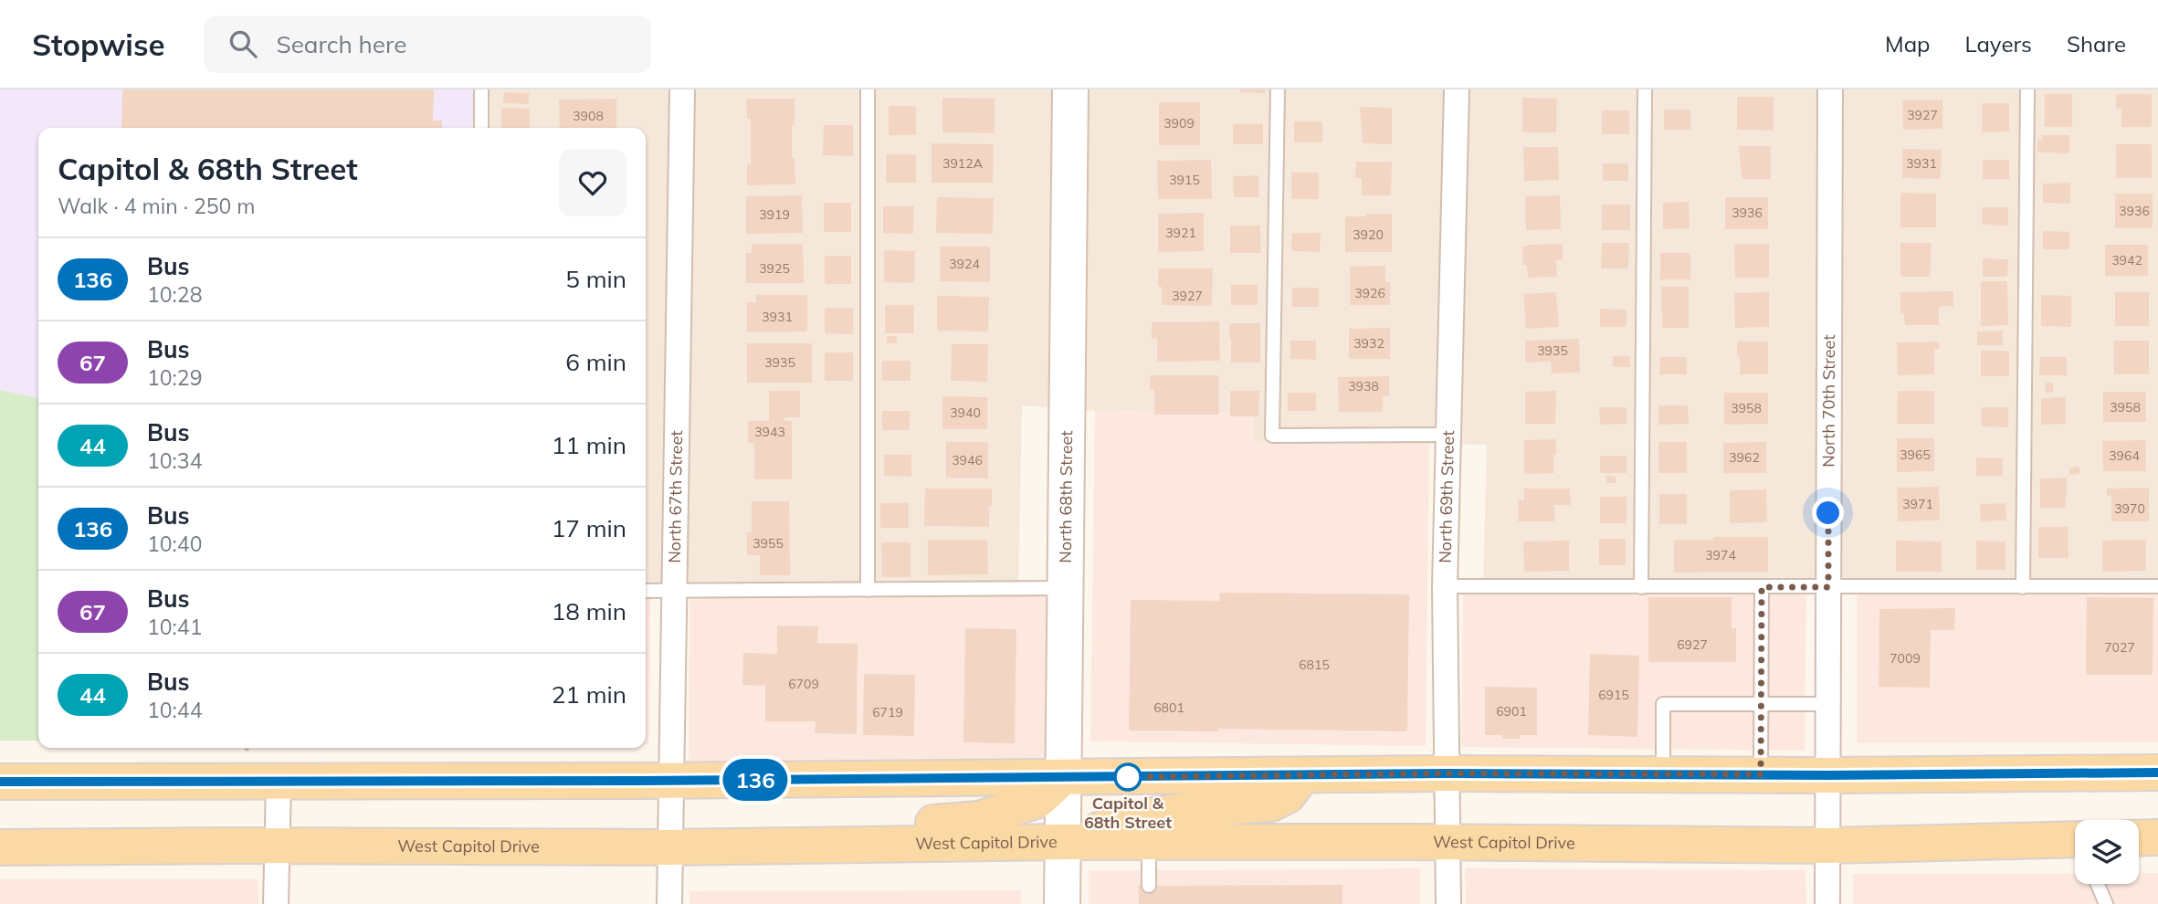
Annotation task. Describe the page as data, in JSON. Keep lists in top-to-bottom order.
{
  "streets": {
    "main road": ["West Capitol Drive"],
    "street": [
      "North 70th Street",
      "North 67th Street",
      "North 68th Street",
      "North 69th Street"
    ]
  },
  "crossings": [
    ["North 70th Street", "West Capitol Drive"],
    ["North 67th Street", "West Capitol Drive"],
    ["North 68th Street", "West Capitol Drive"],
    ["North 69th Street", "West Capitol Drive"]
  ],
  "places": ["Capitol & 68th Street"],
  "lines": ["bus line 136"],
  "house_numbers": [
    "3927",
    "3908",
    "3909",
    "3912A",
    "3931",
    "3915",
    "3936",
    "3936",
    "3919",
    "3921",
    "3920",
    "3942",
    "3924",
    "3925",
    "3926",
    "3927",
    "3931",
    "3932",
    "3935",
    "3935",
    "3938",
    "3958",
    "3958",
    "3940",
    "3943",
    "3965",
    "3964",
    "3962",
    "3946",
    "3971",
    "3970",
    "3955",
    "3974",
    "6927",
    "7027",
    "7009",
    "6815",
    "6709",
    "6915",
    "6801",
    "6901",
    "6719"
  ],
  "page": {
    "header": "Stopwise",
    "search": "Search here",
    "nav": ["Map", "Layers", "Share"],
    "on_map": "136",
    "heading": ["Capitol & 68th Street", "Walk · 4 min · 250 m"],
    "list": [
      {
        "mark": "136",
        "name": "Bus",
        "note": "10:28",
        "value": "5 min"
      },
      {
        "mark": "67",
        "name": "Bus",
        "note": "10:29",
        "value": "6 min"
      },
      {
        "mark": "44",
        "name": "Bus",
        "note": "10:34",
        "value": "11 min"
      },
      {
        "mark": "136",
        "name": "Bus",
        "note": "10:40",
        "value": "17 min"
      },
      {
        "mark": "67",
        "name": "Bus",
        "note": "10:41",
        "value": "18 min"
      },
      {
        "mark": "44",
        "name": "Bus",
        "note": "10:44",
        "value": "21 min"
      }
    ]
  }
}
